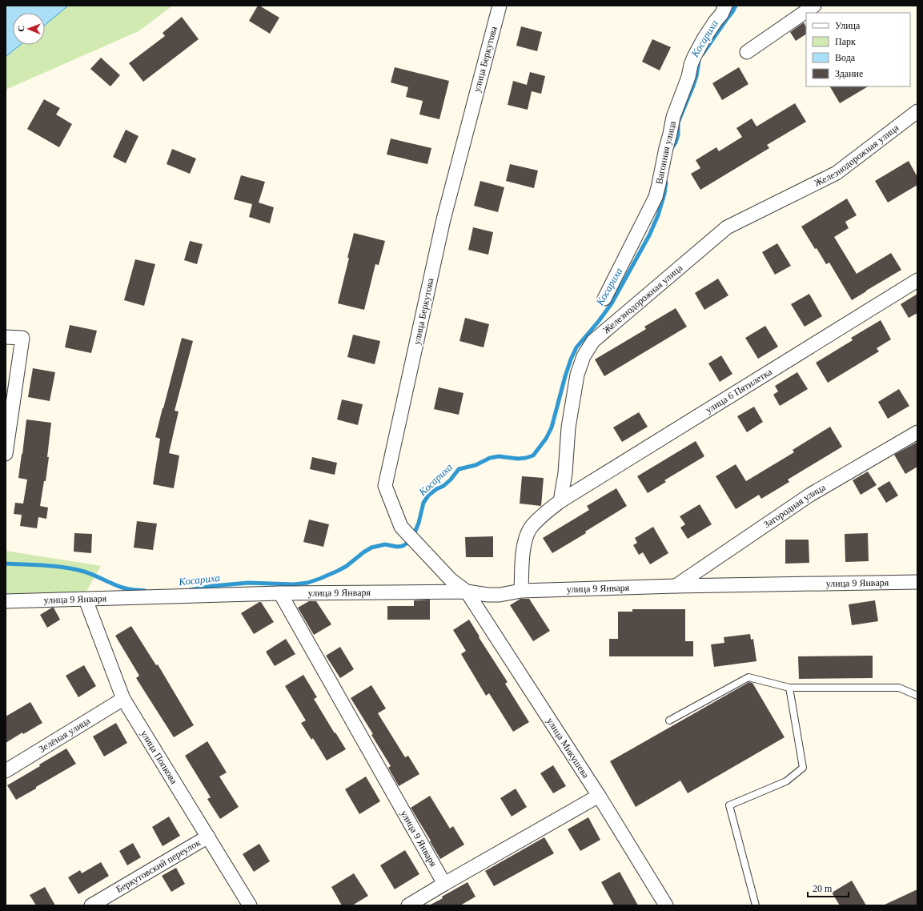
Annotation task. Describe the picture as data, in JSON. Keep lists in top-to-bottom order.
{
  "streets": {
    "street": [
      "улица Беркутова",
      "Вагонная улица",
      "Железнодорожная улица",
      "улица 6 Пятилетка",
      "Загородная улица",
      "улица 9 Января",
      "Зелёная улица",
      "улица Микушева",
      "улица Попкова",
      "Беркутовский переулок"
    ]
  },
  "crossings": [
    ["улица Беркутова", "улица 9 Января"],
    ["улица Беркутова", "улица Микушева"],
    ["Железнодорожная улица", "улица 6 Пятилетка"],
    ["Загородная улица", "улица 9 Января"],
    ["улица 9 Января", "улица Микушева"],
    ["улица 9 Января", "улица Попкова"],
    ["Зелёная улица", "улица Попкова"],
    ["улица Попкова", "Беркутовский переулок"]
  ],
  "water": ["Косариха"],
  "legend": [
    "Улица",
    "Парк",
    "Вода",
    "Здание"
  ],
  "scale_bar": "20 m",
  "north": "left"
}
